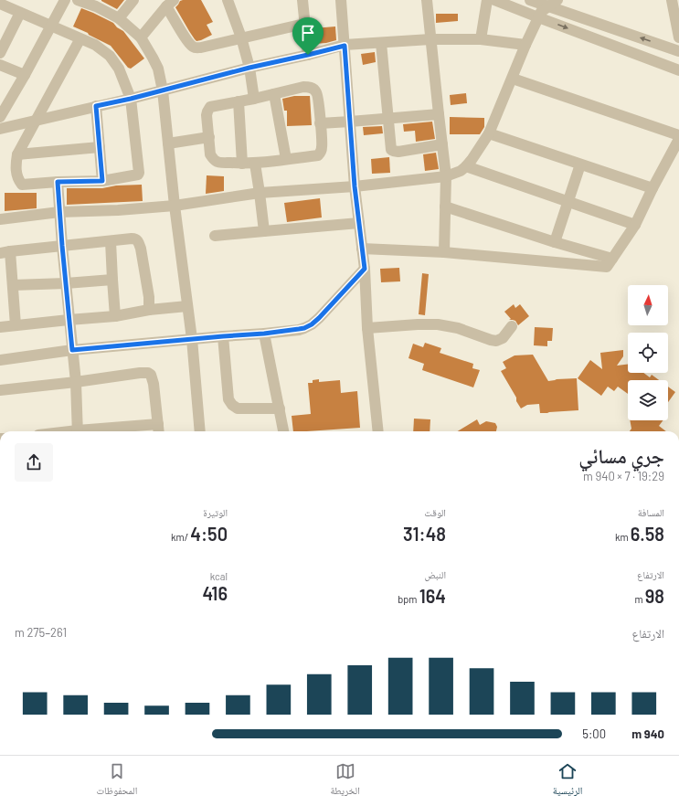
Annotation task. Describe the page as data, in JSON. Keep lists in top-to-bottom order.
{
  "north": "top",
  "page": {
    "heading": ["جري مسائي", "19:29 · 7 × 940 m"],
    "stats": [
      ["المسافة", "6.58 km"],
      ["الوقت", "31:48"],
      ["الوتيرة", "4:50 /km"],
      ["الارتفاع", "98 m"],
      ["النبض", "164 bpm"],
      ["kcal", "416"]
    ],
    "chart": ["الارتفاع", "261–275 m"],
    "list": [
      {
        "name": "940 m",
        "note": "5:00"
      }
    ],
    "tabs": ["الرئيسية", "الخريطة", "المحفوظات"]
  }
}
